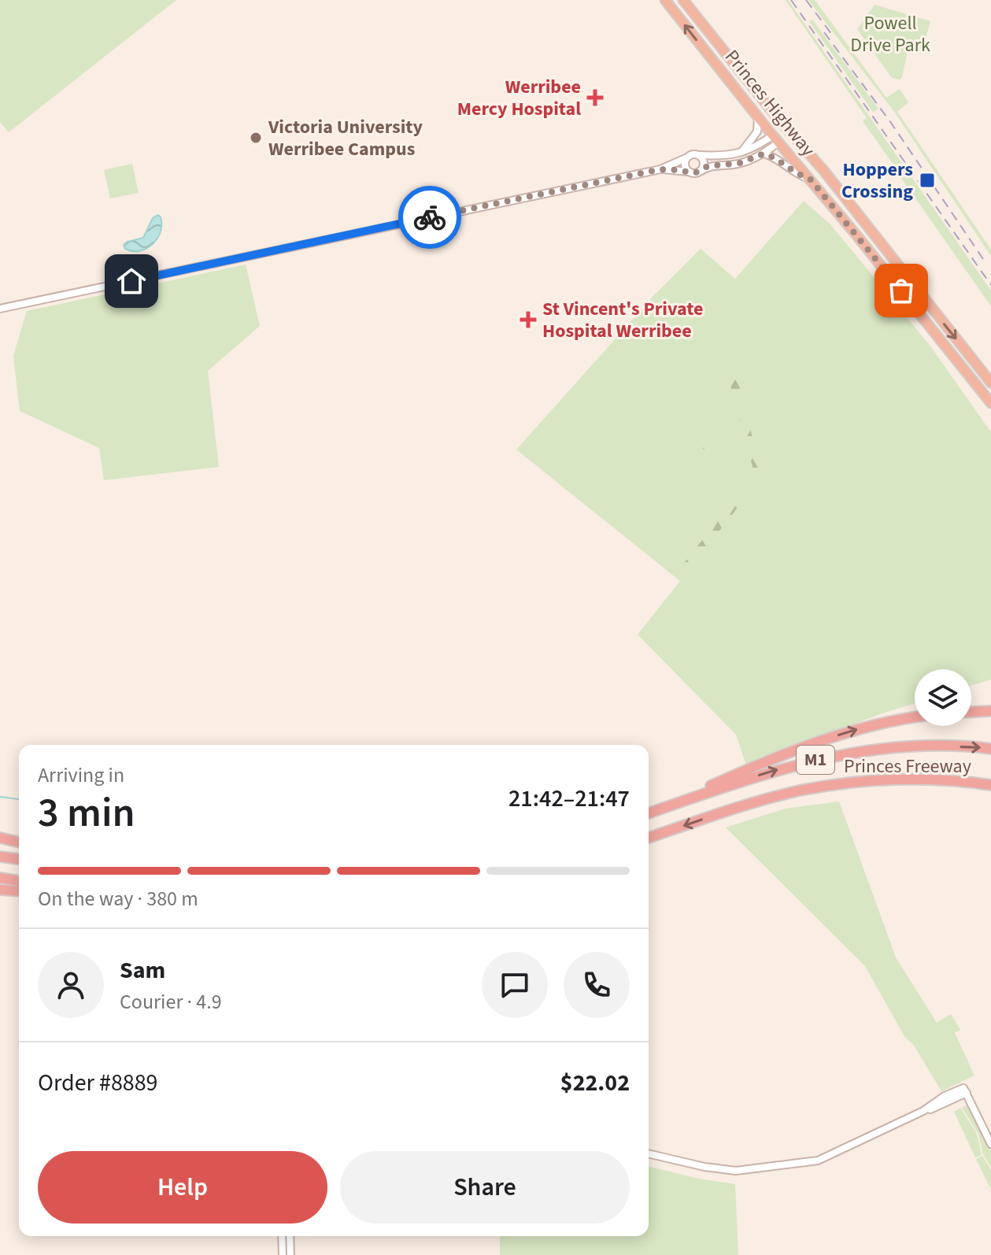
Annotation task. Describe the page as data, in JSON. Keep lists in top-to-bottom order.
{
  "streets": {
    "highway": ["Princes Highway", "M1", "Princes Freeway"]
  },
  "parks": ["Powell Drive Park"],
  "places": {
    "health": ["Werribee Mercy Hospital", "St Vincent's Private Hospital Werribee"],
    "other": ["Victoria University Werribee Campus"],
    "transit": ["Hoppers Crossing"]
  },
  "page": {
    "heading": ["3 min", "Arriving in", "21:42–21:47"],
    "panel": [
      "Sam",
      "Courier · 4.9",
      "Order #8889",
      "$22.02"
    ],
    "bar": "On the way · 380 m",
    "buttons": ["Help", "Share"]
  }
}
